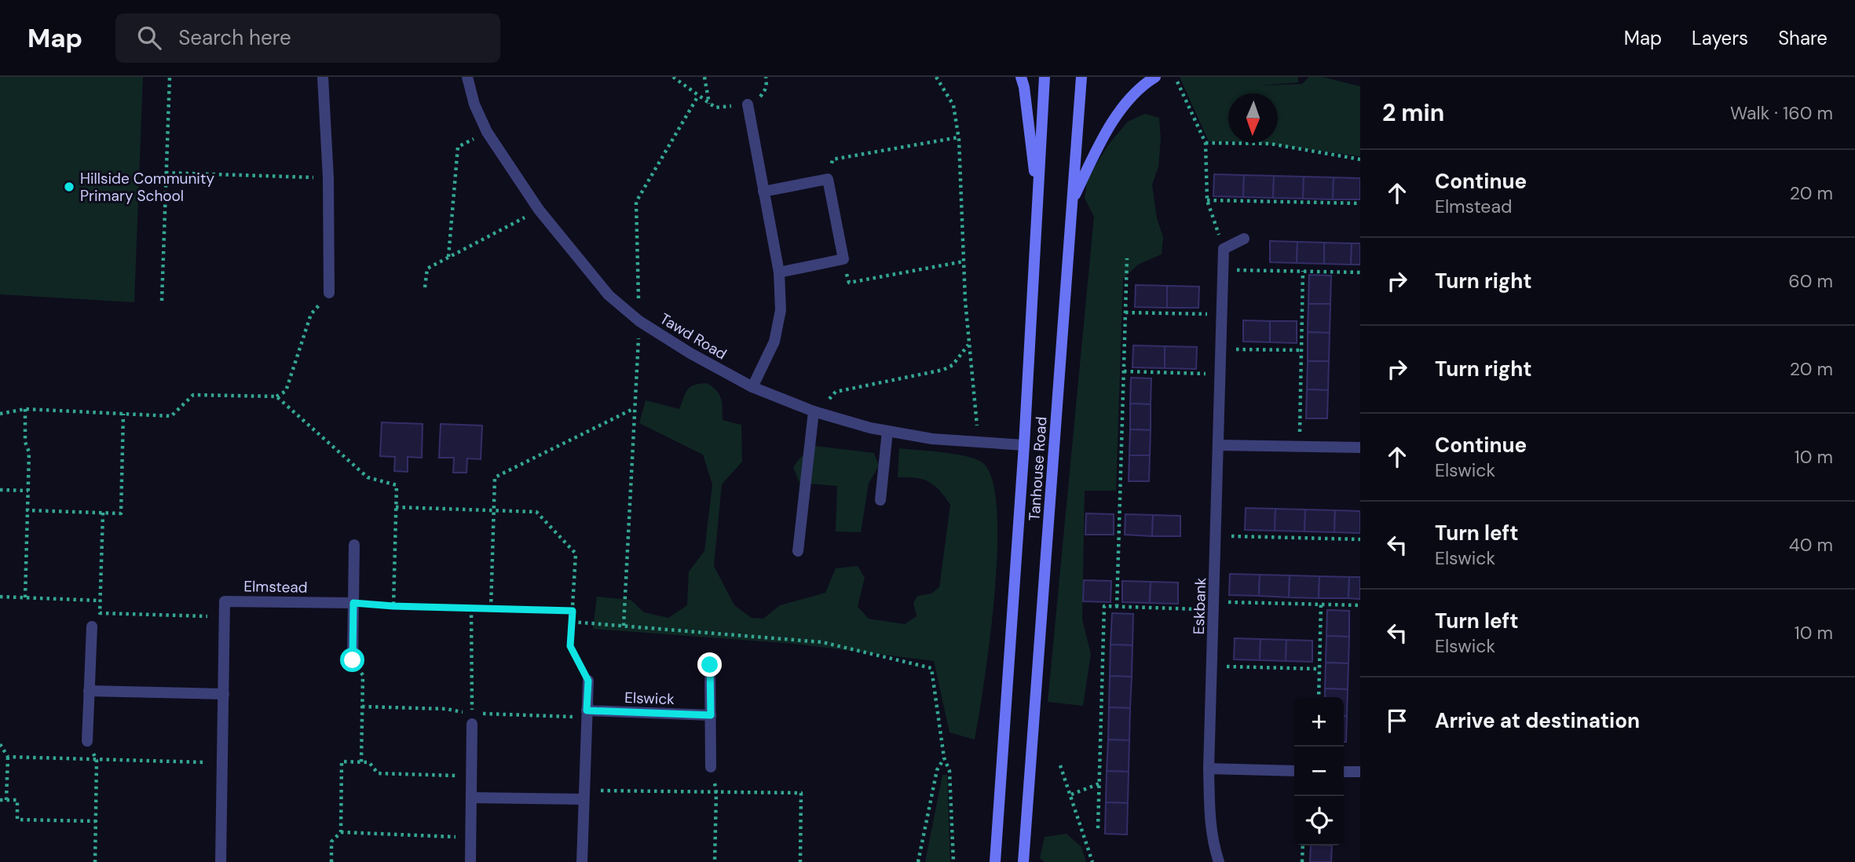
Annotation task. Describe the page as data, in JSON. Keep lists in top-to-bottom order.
{
  "streets": {
    "street": [
      "Tawd Road",
      "Tanhouse Road",
      "Elmstead",
      "Eskbank",
      "Elswick"
    ]
  },
  "crossings": [
    ["Tawd Road", "Tanhouse Road"]
  ],
  "places": ["Hillside Community Primary School"],
  "north": "bottom",
  "page": {
    "header": "Map",
    "search": "Search here",
    "nav": ["Map", "Layers", "Share"],
    "heading": ["2 min", "Walk · 160 m"],
    "list": [
      ["Continue", "Elmstead", "20 m"],
      ["Turn right", "60 m"],
      ["Turn right", "20 m"],
      ["Continue", "Elswick", "10 m"],
      ["Turn left", "Elswick", "40 m"],
      ["Turn left", "Elswick", "10 m"],
      "Arrive at destination"
    ],
    "map_buttons": ["+", "−"]
  }
}
